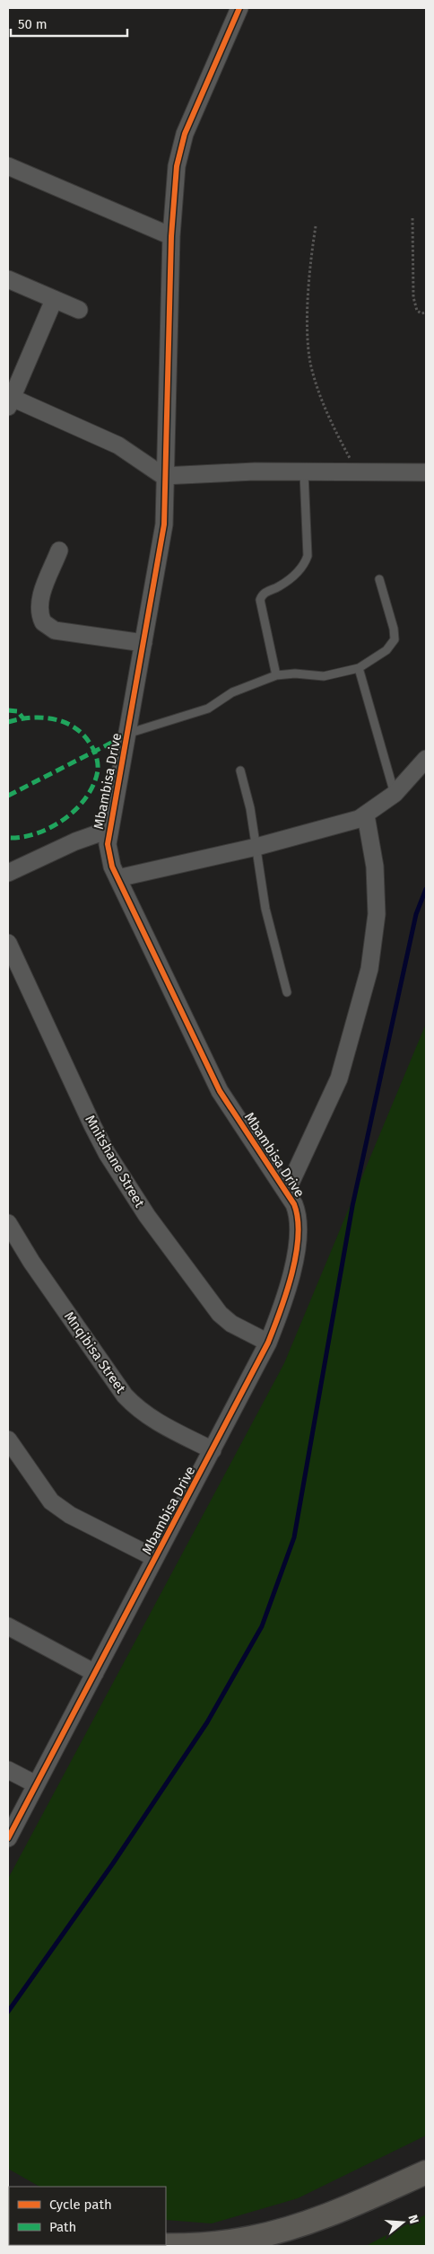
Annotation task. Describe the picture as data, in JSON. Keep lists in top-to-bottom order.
{
  "streets": {
    "street": ["Mbambisa Drive", "Mnitshane Street", "Mnqibisa Street"]
  },
  "crossings": [
    ["Mbambisa Drive", "Mnitshane Street"],
    ["Mbambisa Drive", "Mnqibisa Street"]
  ],
  "legend": ["Cycle path", "Path"],
  "scale_bar": "50 m",
  "north": "right"
}
